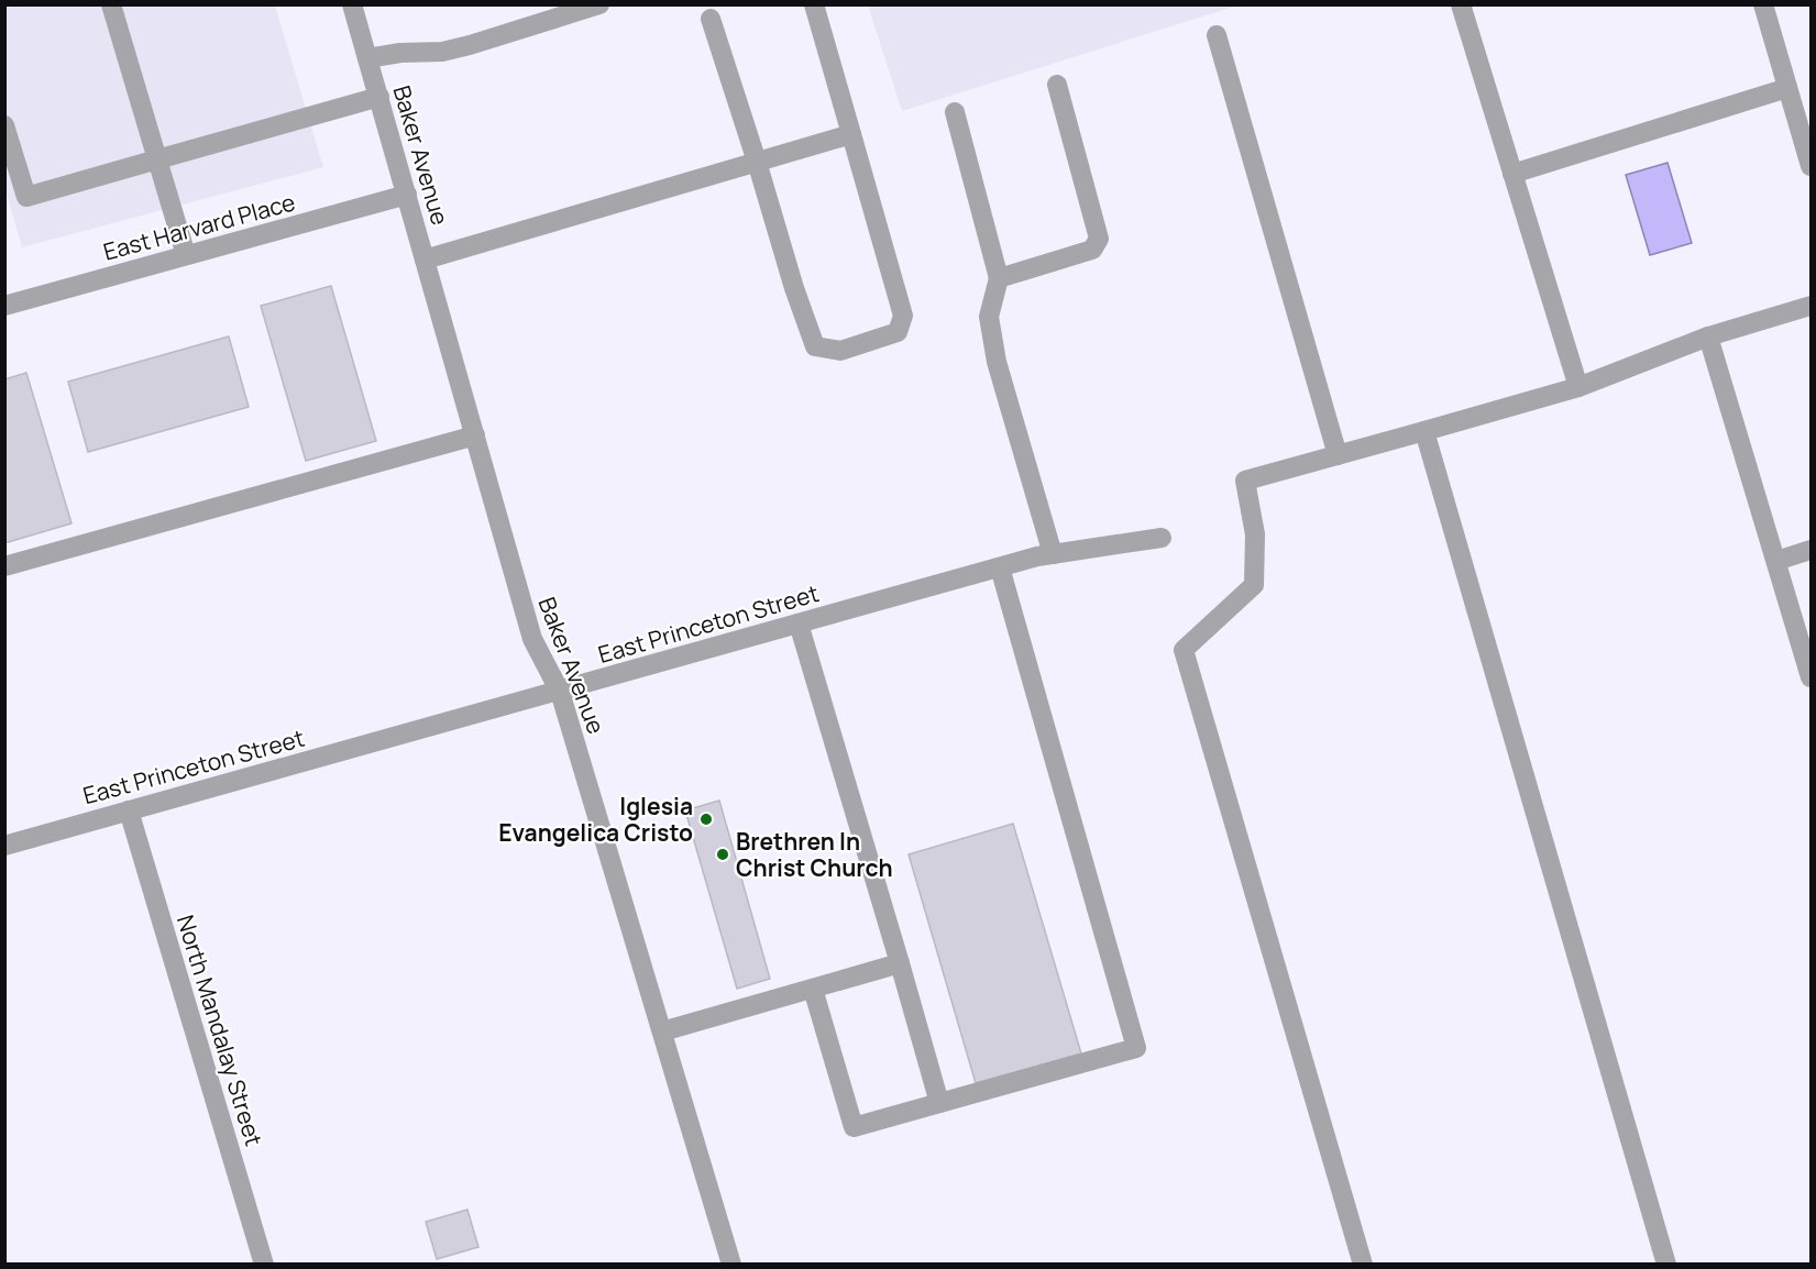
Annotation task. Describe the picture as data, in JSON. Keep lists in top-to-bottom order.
{
  "streets": {
    "street": [
      "Baker Avenue",
      "East Harvard Place",
      "East Princeton Street",
      "North Mandalay Street"
    ]
  },
  "crossings": [
    ["Baker Avenue", "East Harvard Place"],
    ["Baker Avenue", "East Princeton Street"],
    ["East Princeton Street", "North Mandalay Street"]
  ],
  "places": ["Iglesia Evangelica Cristo", "Brethren In Christ Church"]
}
